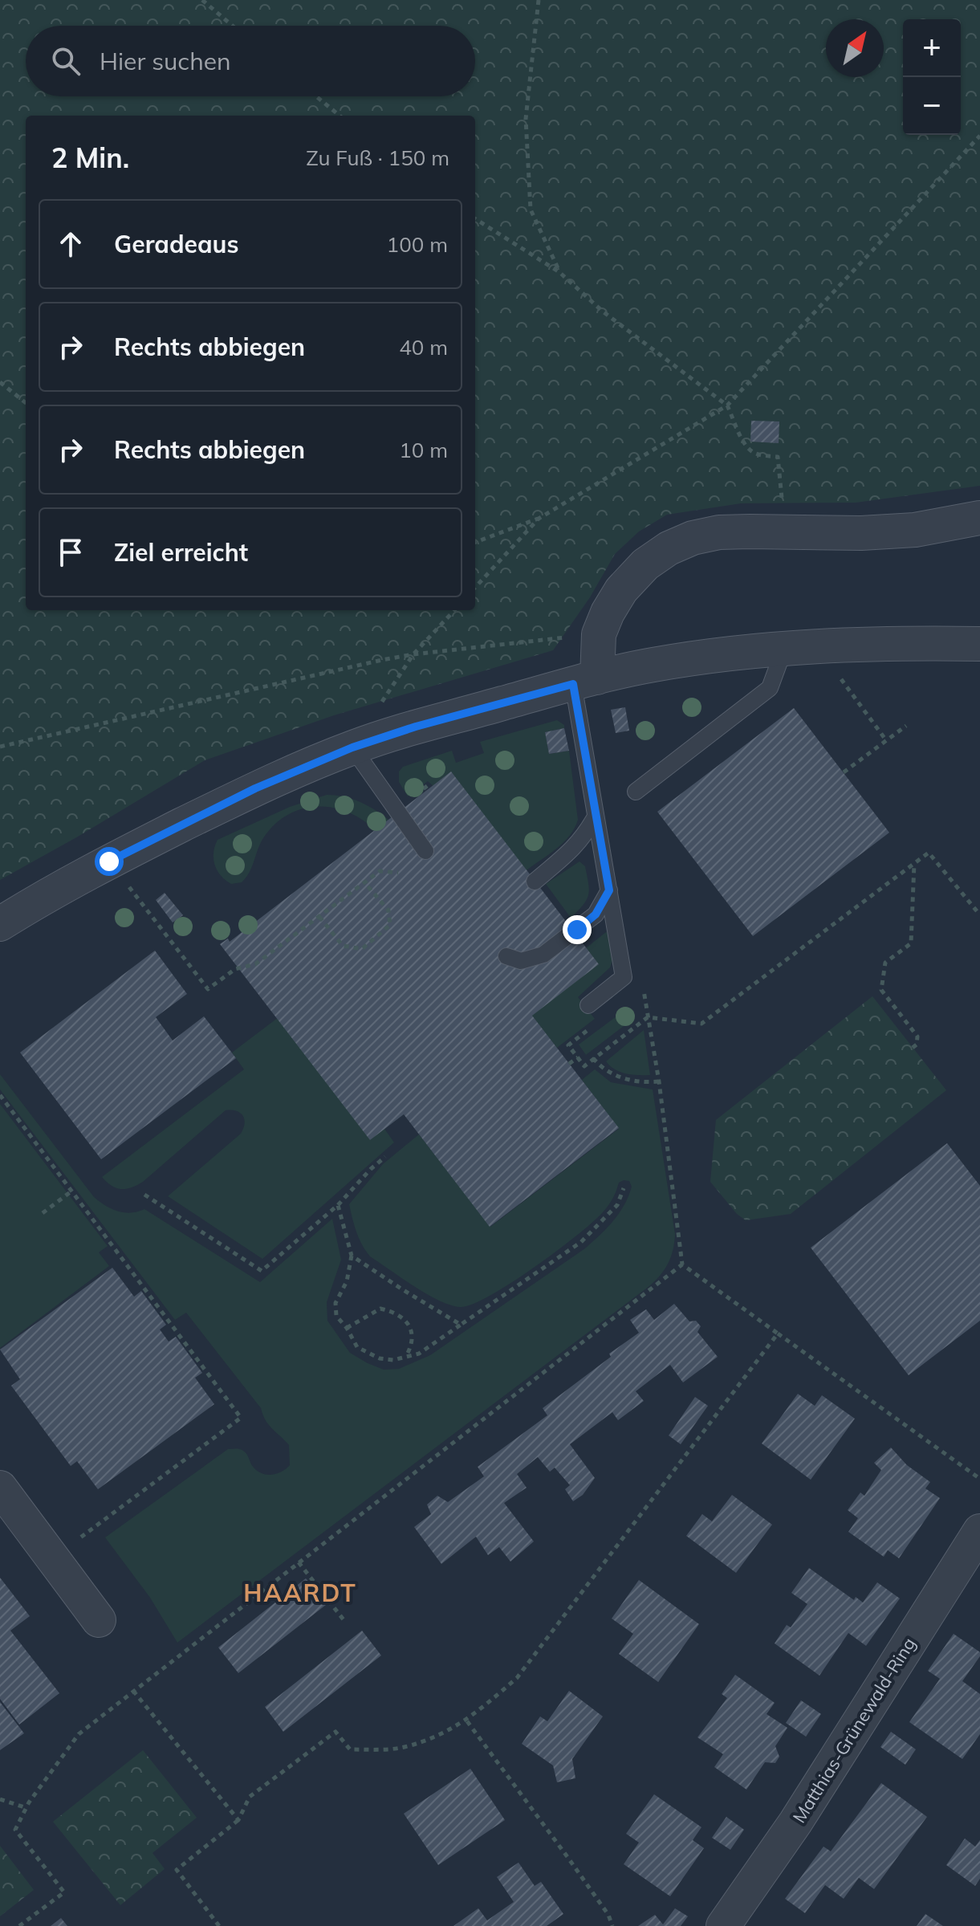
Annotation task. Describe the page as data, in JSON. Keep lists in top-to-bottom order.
{
  "streets": {
    "street": ["Matthias-Grünewald-Ring"]
  },
  "districts": ["HAARDT"],
  "north": "top right",
  "page": {
    "map_buttons": ["+", "−"],
    "search": "Hier suchen",
    "heading": ["2 Min.", "Zu Fuß · 150 m"],
    "list": [
      ["Geradeaus", "100 m"],
      ["Rechts abbiegen", "40 m"],
      ["Rechts abbiegen", "10 m"],
      "Ziel erreicht"
    ]
  }
}
